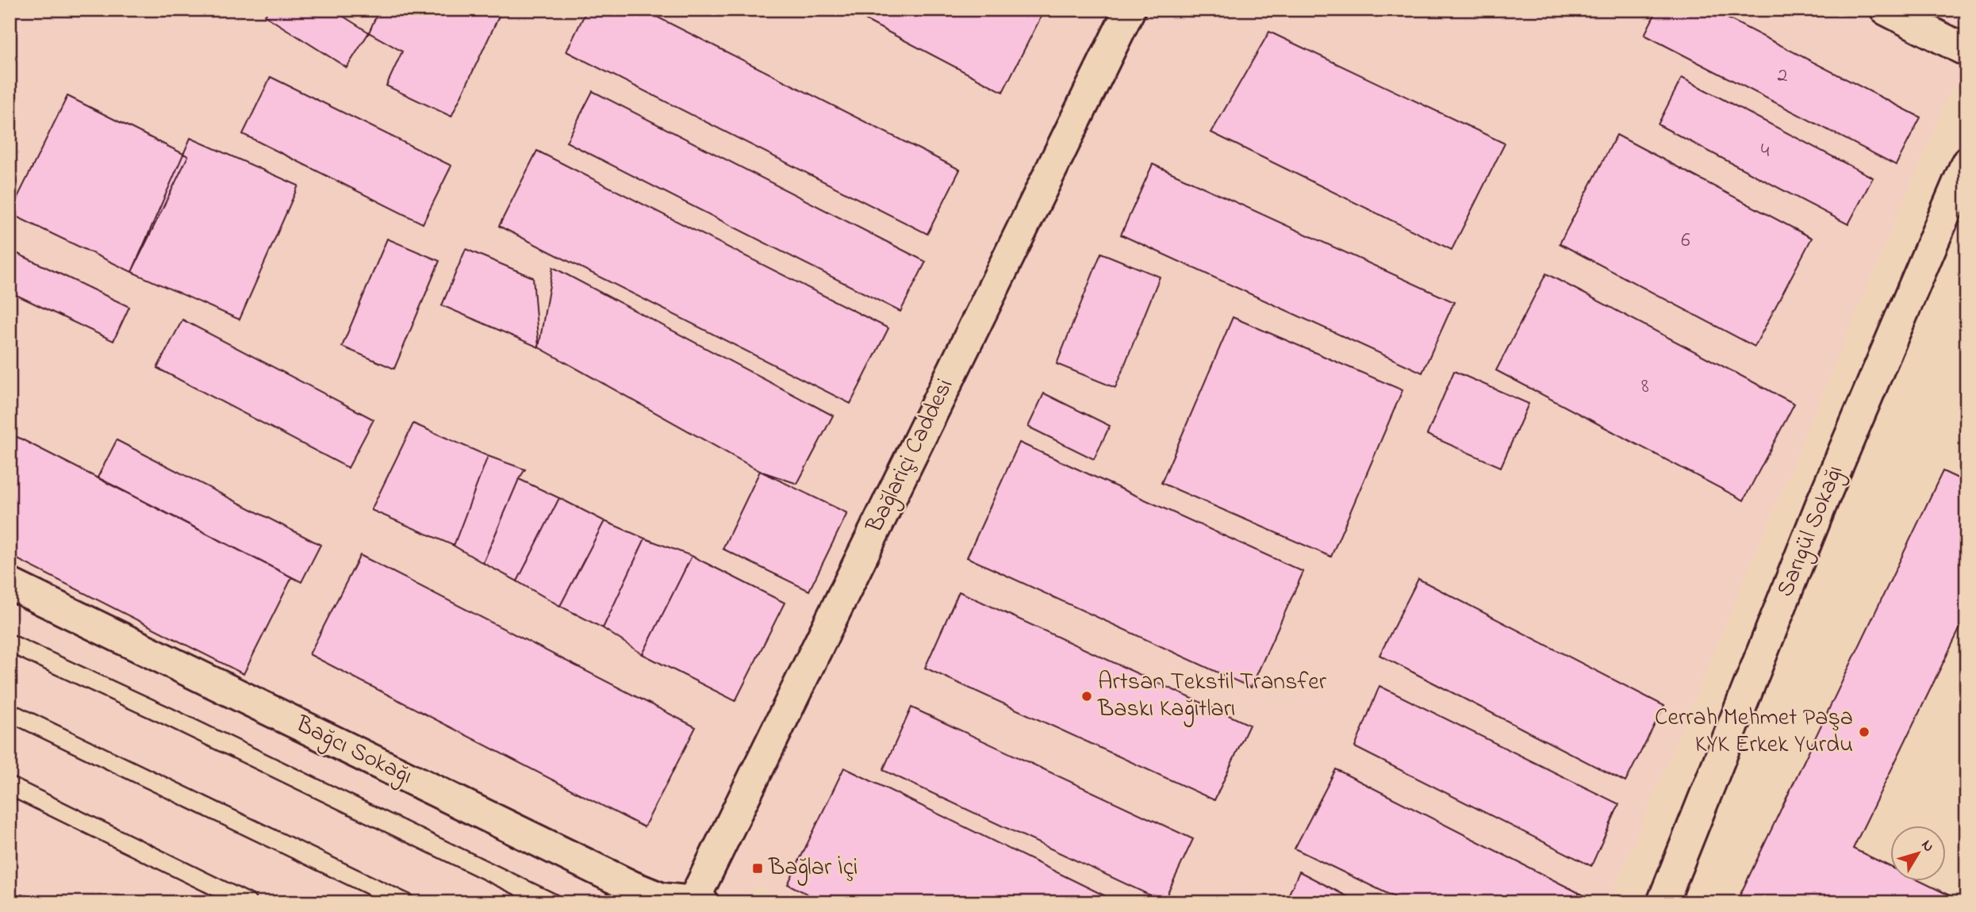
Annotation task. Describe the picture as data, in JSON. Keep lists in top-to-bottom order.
{
  "streets": {
    "street": ["Bağlariçi Caddesi", "Sarıgül Sokağı", "Bağcı Sokağı"]
  },
  "crossings": [
    ["Bağlariçi Caddesi", "Bağcı Sokağı"]
  ],
  "places": {
    "other": ["Artsan Tekstil Transfer Baskı Kağıtları", "Cerrah Mehmet Paşa KYK Erkek Yurdu"],
    "transit": ["Bağlar İçi"]
  },
  "house_numbers": [
    "2",
    "4",
    "6",
    "8"
  ],
  "north": "top right"
}
